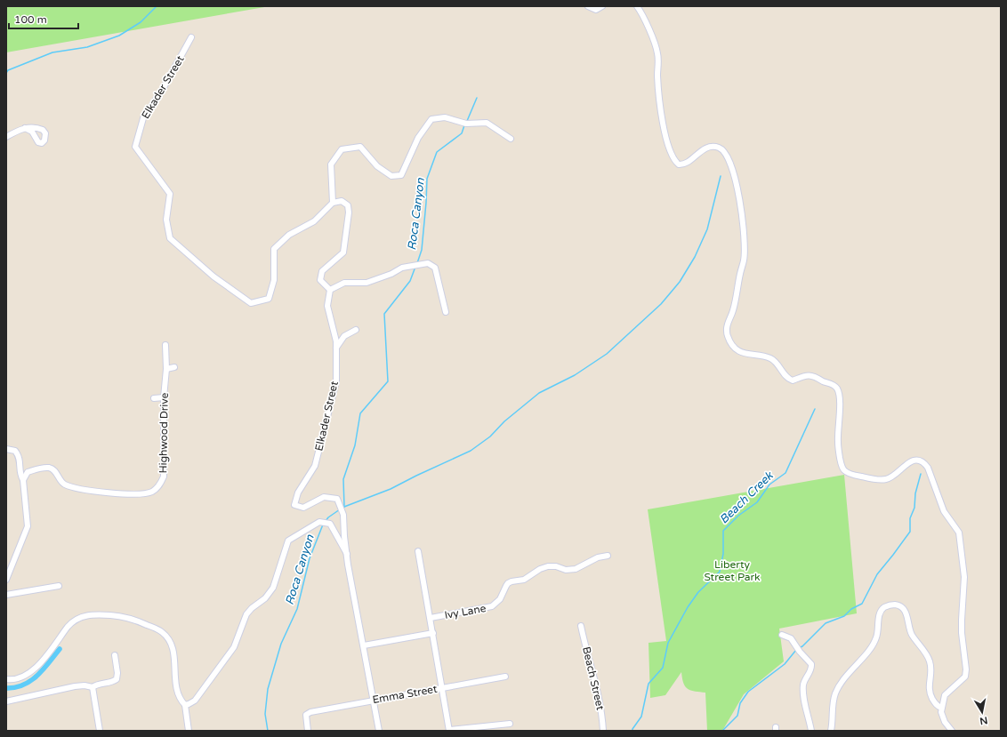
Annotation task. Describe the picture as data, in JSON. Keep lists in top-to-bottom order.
{
  "streets": {
    "street": [
      "Elkader Street",
      "Highwood Drive",
      "Ivy Lane",
      "Beach Street",
      "Emma Street"
    ]
  },
  "crossings": [
    ["Elkader Street", "Emma Street"]
  ],
  "water": ["Roca Canyon", "Beach Creek"],
  "parks": ["Liberty Street Park"],
  "scale_bar": "100 m",
  "north": "bottom"
}
